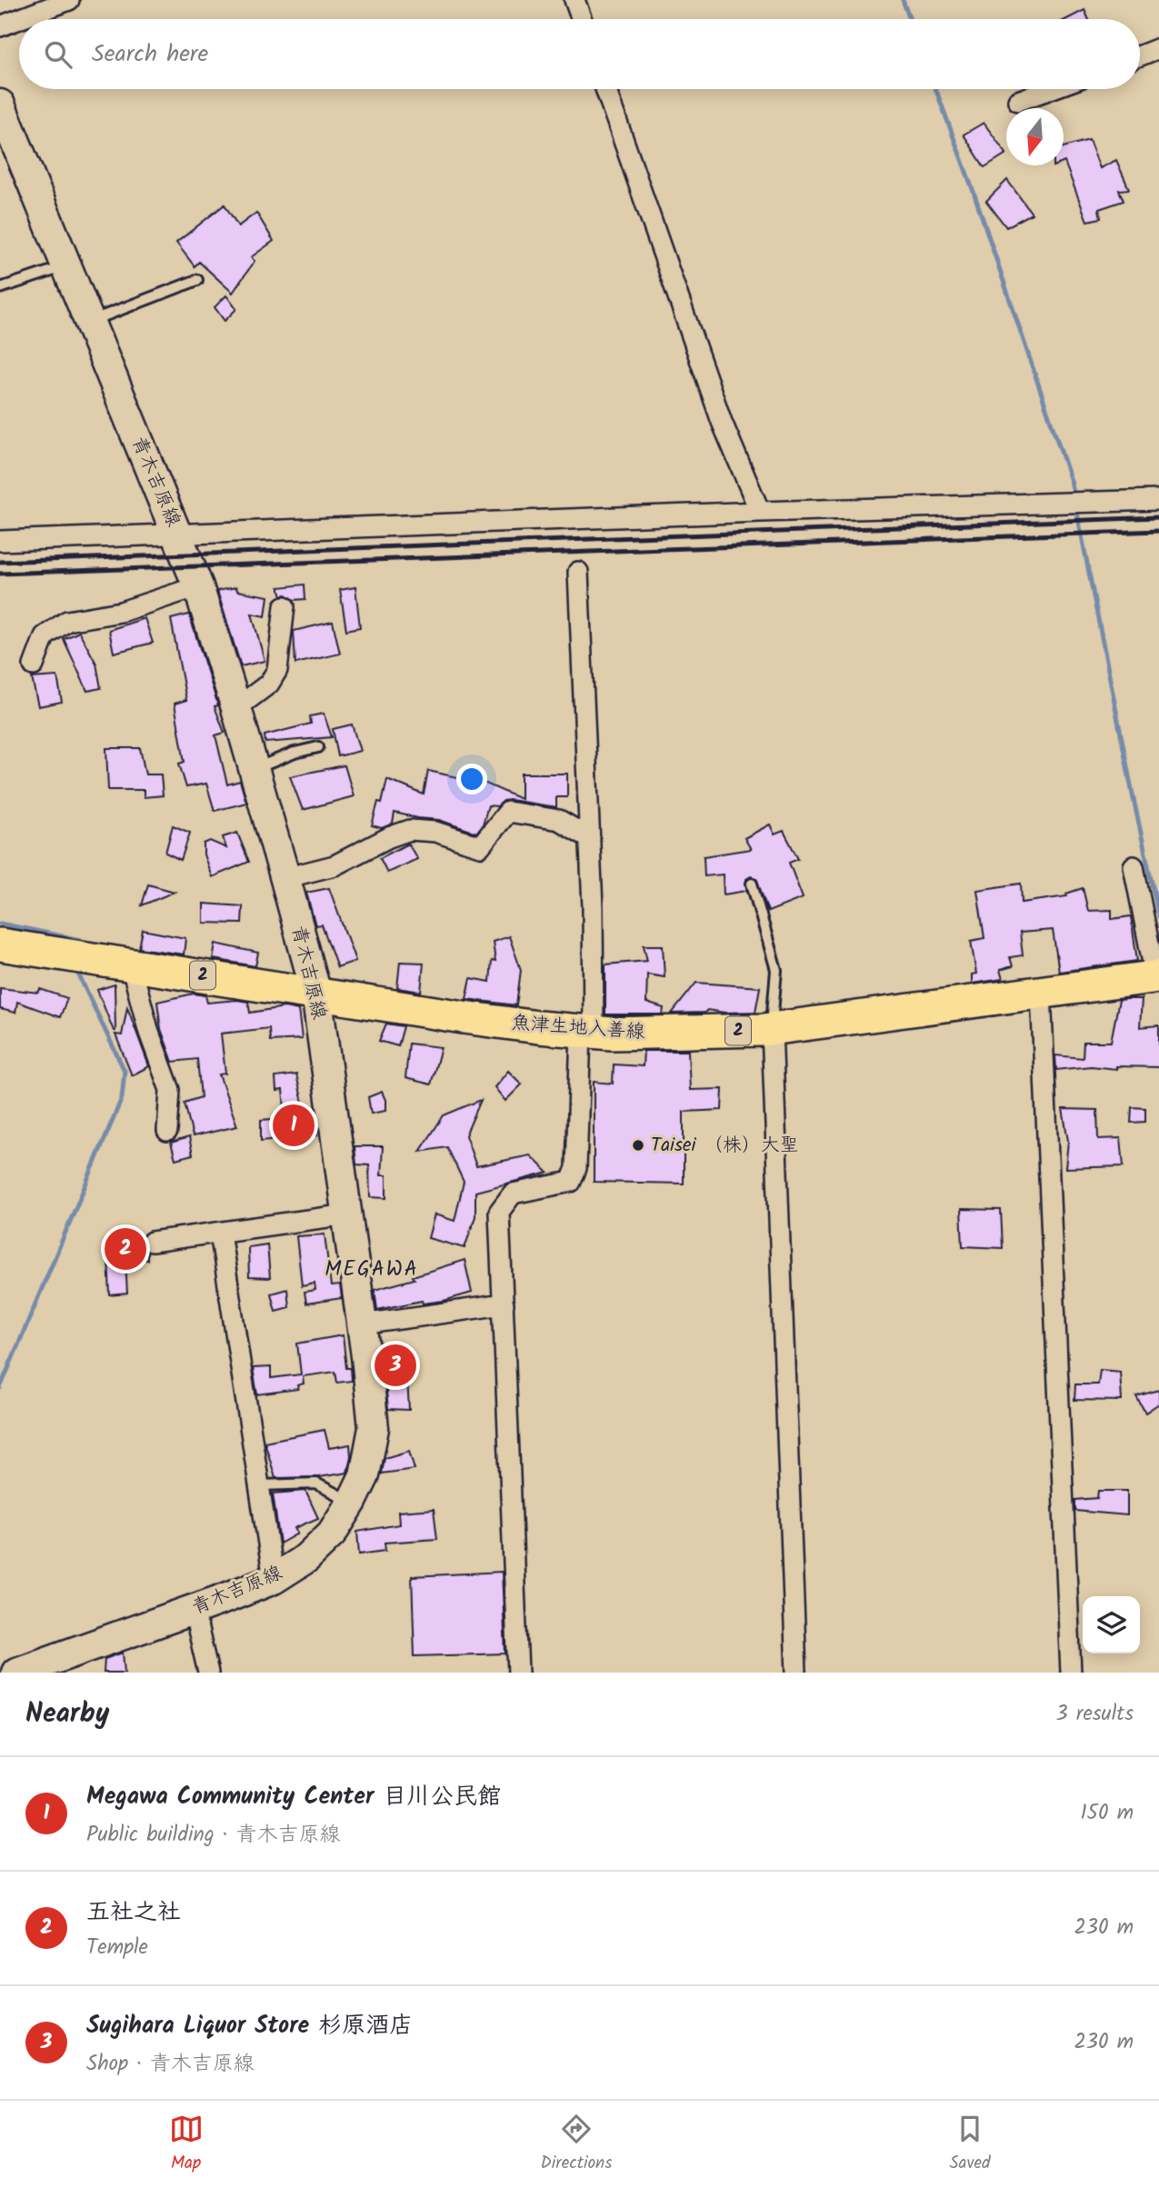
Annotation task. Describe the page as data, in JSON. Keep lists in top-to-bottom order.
{
  "streets": {
    "main road": ["青木吉原線", "2", "魚津生地入善線"]
  },
  "crossings": [
    ["青木吉原線", "魚津生地入善線"]
  ],
  "districts": ["MEGAWA"],
  "places": ["Taisei （株）大聖"],
  "north": "bottom",
  "page": {
    "search": "Search here",
    "pins": ["1", "2", "3"],
    "heading": ["Nearby", "3 results"],
    "list": [
      {
        "mark": "1",
        "name": "Megawa Community Center 目川公民館",
        "note": "Public building · 青木吉原線",
        "value": "150 m"
      },
      {
        "mark": "2",
        "name": "五社之社",
        "note": "Temple",
        "value": "230 m"
      },
      {
        "mark": "3",
        "name": "Sugihara Liquor Store 杉原酒店",
        "note": "Shop · 青木吉原線",
        "value": "230 m"
      }
    ],
    "nav": ["Map", "Directions", "Saved"]
  }
}
